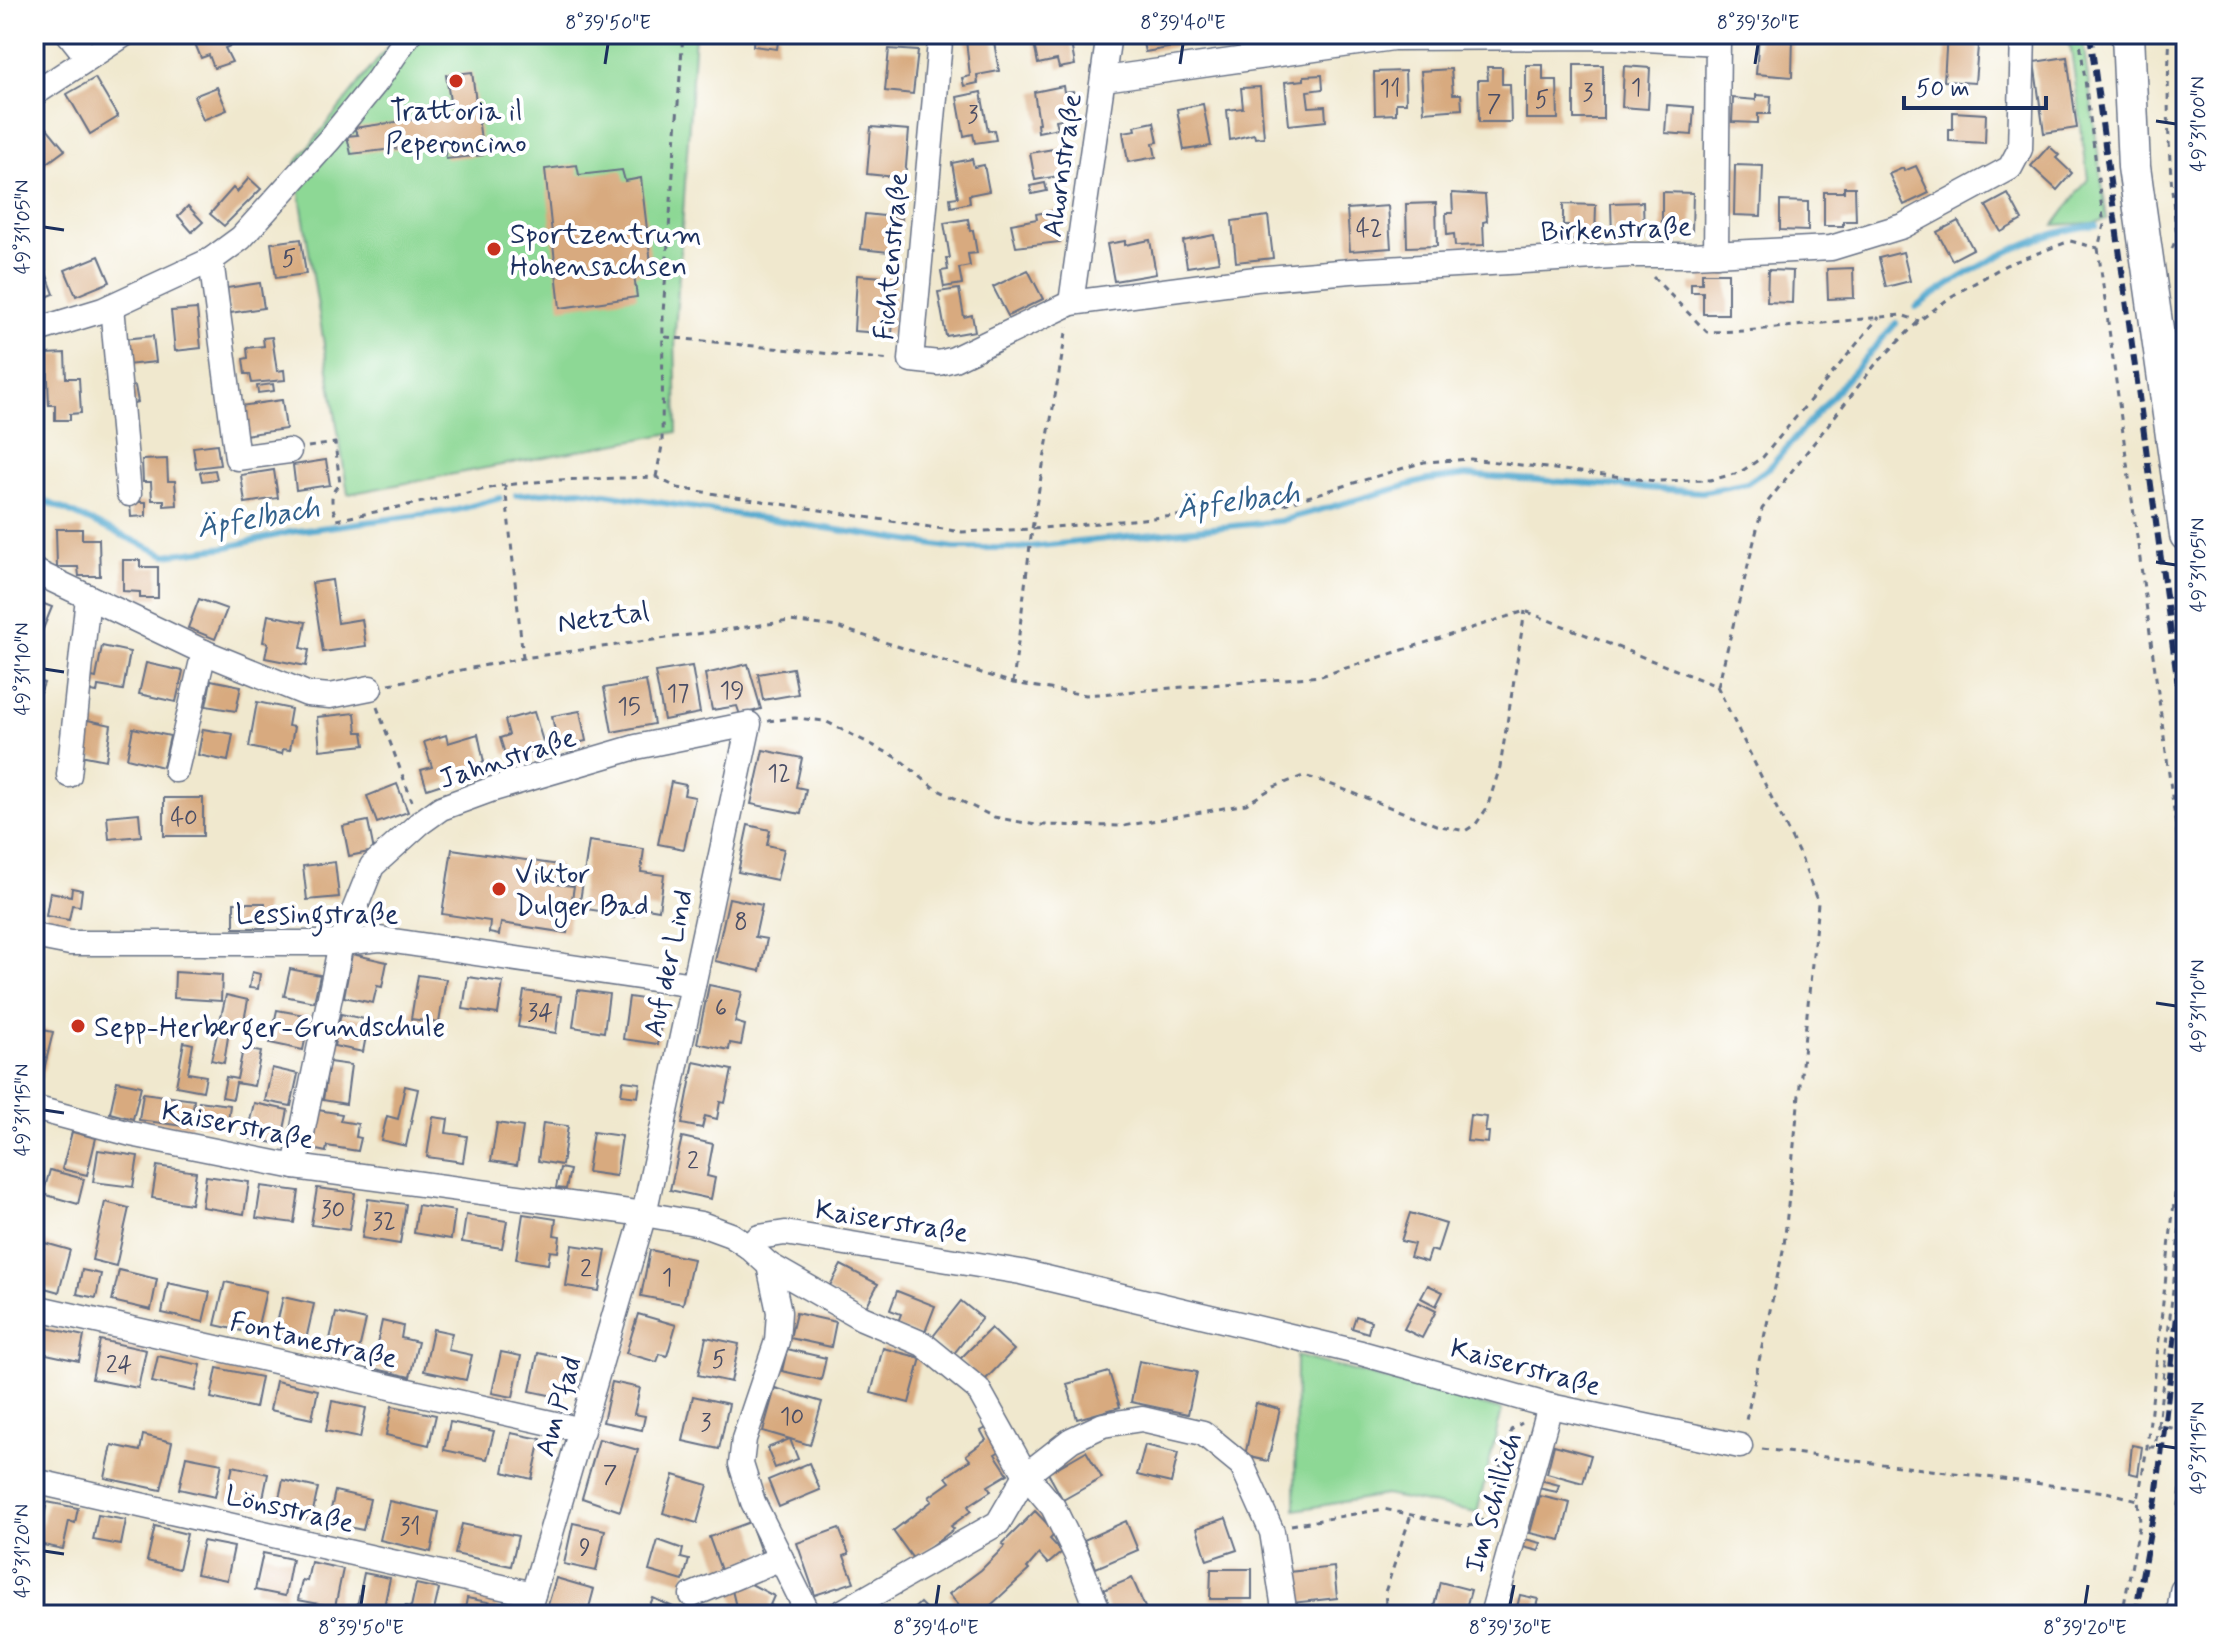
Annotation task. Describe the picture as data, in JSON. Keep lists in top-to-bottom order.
{
  "streets": {
    "street": [
      "Ahornstraße",
      "Birkenstraße",
      "Fichtenstraße",
      "Jahnstraße",
      "Lessingstraße",
      "Auf der Lind",
      "Kaiserstraße",
      "Fontanestraße",
      "Am Pfad",
      "Im Schillich",
      "Lönsstraße"
    ],
    "path": ["Netztal"]
  },
  "crossings": [
    ["Ahornstraße", "Birkenstraße"],
    ["Ahornstraße", "Fichtenstraße"],
    ["Birkenstraße", "Fichtenstraße"],
    ["Jahnstraße", "Lessingstraße"],
    ["Jahnstraße", "Auf der Lind"],
    ["Jahnstraße", "Kaiserstraße"],
    ["Lessingstraße", "Auf der Lind"],
    ["Auf der Lind", "Kaiserstraße"],
    ["Auf der Lind", "Am Pfad"],
    ["Kaiserstraße", "Am Pfad"],
    ["Kaiserstraße", "Im Schillich"],
    ["Fontanestraße", "Am Pfad"],
    ["Am Pfad", "Lönsstraße"]
  ],
  "water": ["Äpfelbach"],
  "places": [
    "Trattoria il Peperoncino",
    "Sportzentrum Hohensachsen",
    "Viktor Dulger Bad",
    "Sepp-Herberger-Grundschule"
  ],
  "house_numbers": [
    "1",
    "11",
    "3",
    "5",
    "7",
    "3",
    "42",
    "5",
    "19",
    "17",
    "15",
    "12",
    "40",
    "8",
    "6",
    "34",
    "2",
    "30",
    "32",
    "2",
    "1",
    "5",
    "24",
    "10",
    "3",
    "7",
    "31",
    "9"
  ],
  "scale_bar": "50 m",
  "coordinates": [
    "8°39'50\"E",
    "8°39'40\"E",
    "8°39'30\"E",
    "49°31'00\"N",
    "49°31'05\"N",
    "49°31'10\"N",
    "49°31'15\"N",
    "49°31'20\"N",
    "8°39'20\"E"
  ]
}
